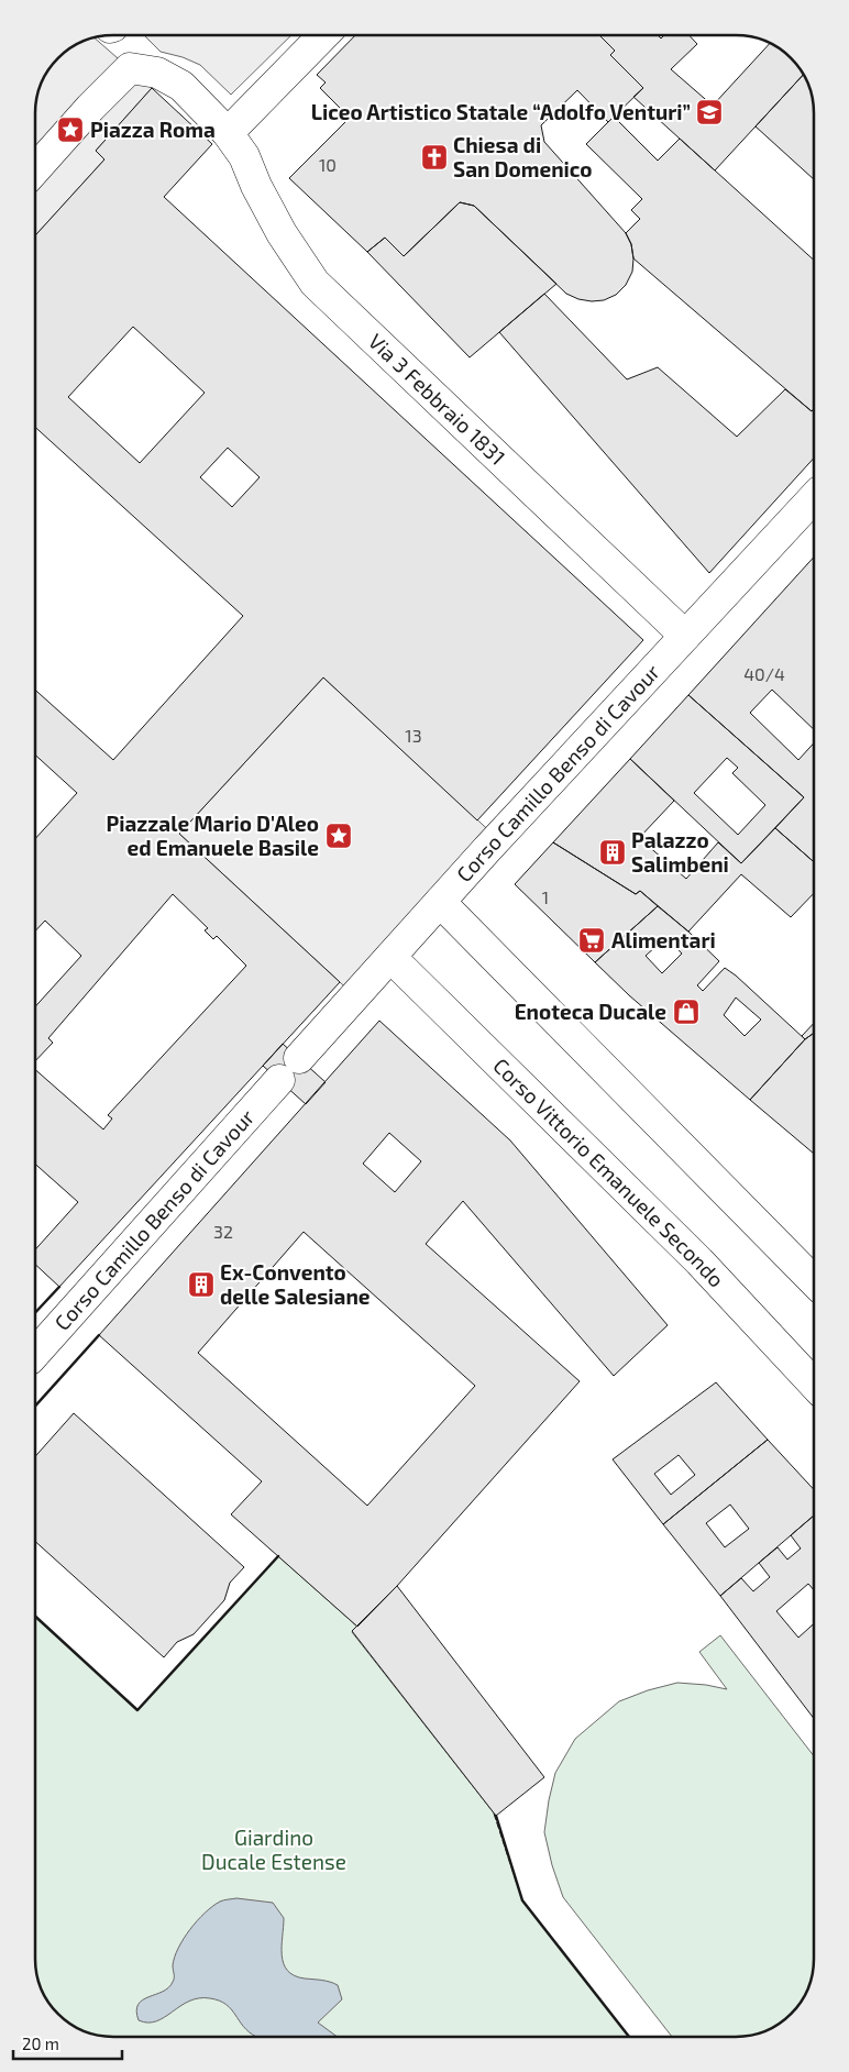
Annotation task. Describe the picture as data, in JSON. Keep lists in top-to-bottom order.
{
  "streets": {
    "street": ["Via 3 Febbraio 1831", "Corso Camillo Benso di Cavour", "Corso Vittorio Emanuele Secondo"]
  },
  "crossings": [
    ["Via 3 Febbraio 1831", "Corso Camillo Benso di Cavour"],
    ["Corso Camillo Benso di Cavour", "Corso Vittorio Emanuele Secondo"]
  ],
  "parks": ["Giardino Ducale Estense"],
  "places": {
    "school or university": ["Liceo Artistico Statale “Adolfo Venturi”"],
    "place": ["Piazza Roma", "Piazzale Mario D'Aleo ed Emanuele Basile"],
    "church": ["Chiesa di San Domenico"],
    "building": ["Palazzo Salimbeni", "Ex-Convento delle Salesiane"],
    "supermarket": ["Alimentari"],
    "shop": ["Enoteca Ducale"]
  },
  "house_numbers": [
    "10",
    "40/4",
    "13",
    "1",
    "32"
  ],
  "scale_bar": "20 m"
}
